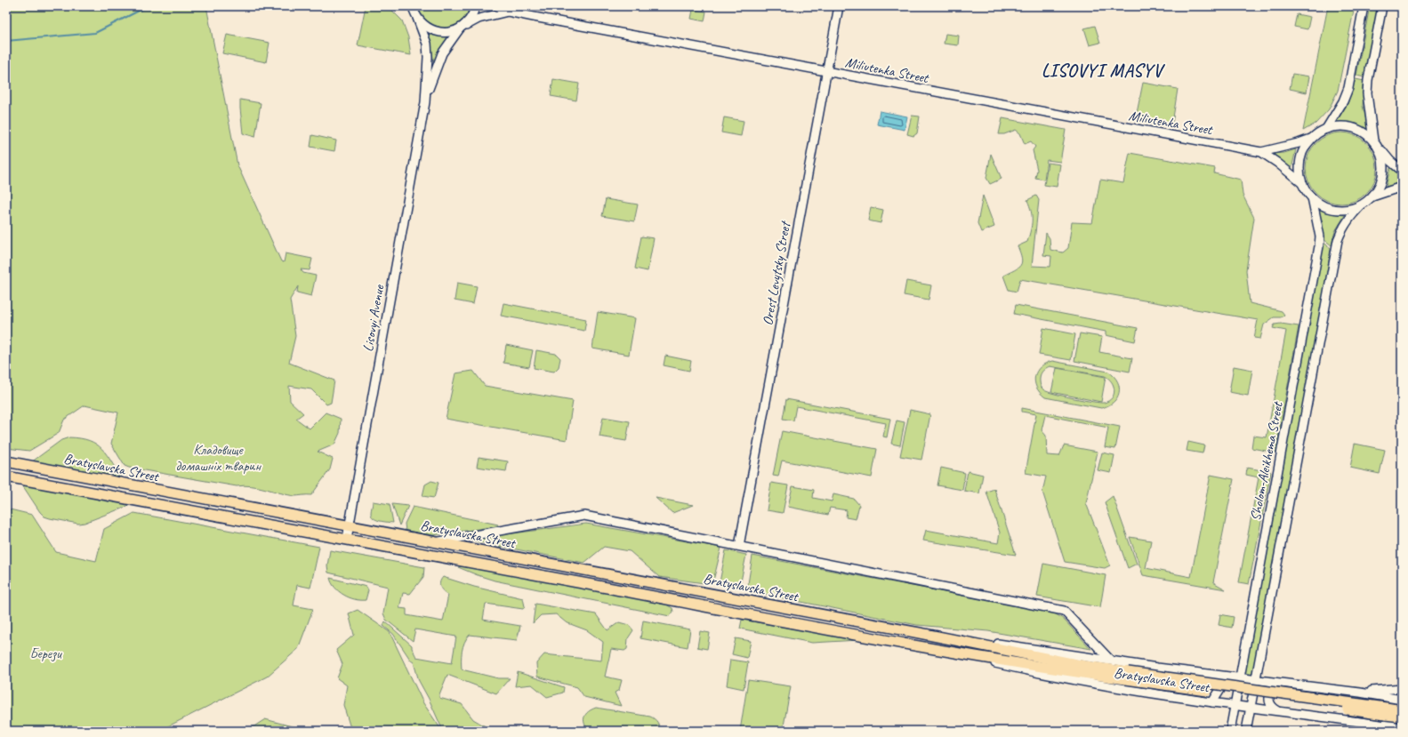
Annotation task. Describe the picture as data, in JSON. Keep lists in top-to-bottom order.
{
  "streets": {
    "main road": ["Bratyslavska Street"],
    "street": [
      "Miliutenka Street",
      "Orest Levytsky Street",
      "Lisovyi Avenue",
      "Sholom-Aleikhema Street"
    ]
  },
  "crossings": [
    ["Miliutenka Street", "Orest Levytsky Street"],
    ["Miliutenka Street", "Lisovyi Avenue"],
    ["Miliutenka Street", "Sholom-Aleikhema Street"],
    ["Lisovyi Avenue", "Bratyslavska Street"],
    ["Sholom-Aleikhema Street", "Bratyslavska Street"]
  ],
  "districts": ["LISOVYI MASYV"],
  "parks": ["Кладовище домашніх тварин", "Берези"]
}
